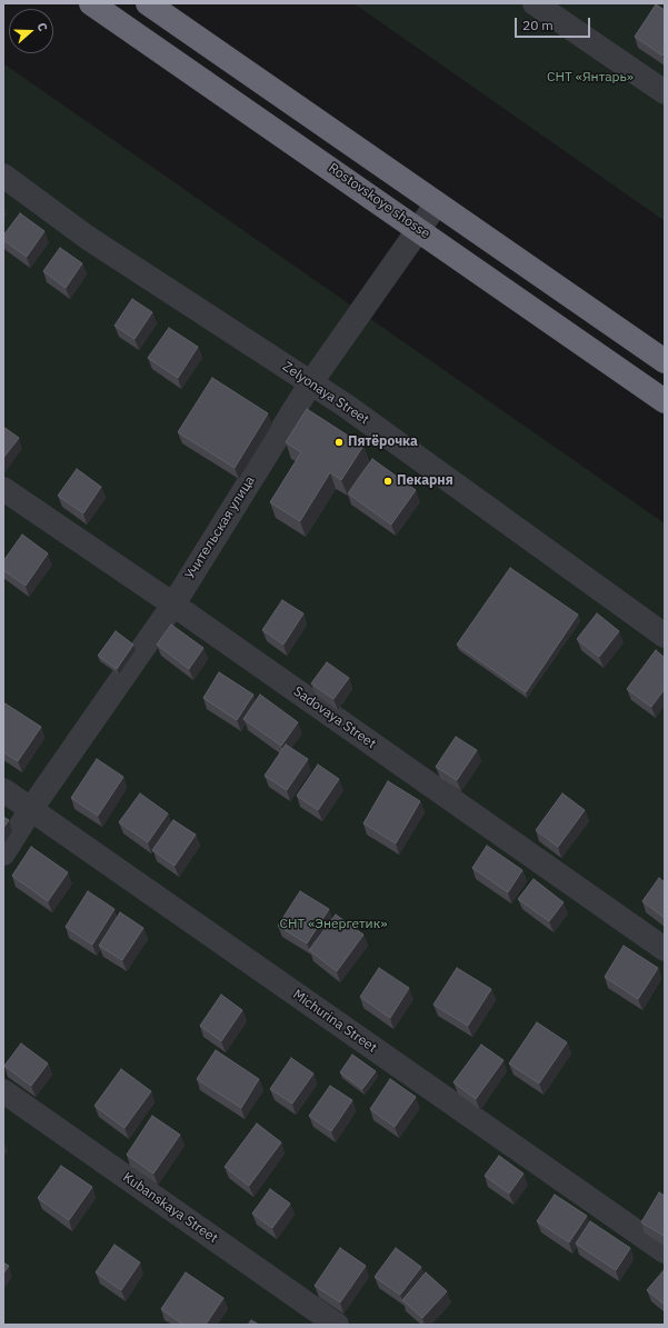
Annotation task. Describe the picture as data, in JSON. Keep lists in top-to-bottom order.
{
  "streets": {
    "highway": ["Rostovskoye shosse"],
    "street": [
      "Zelyonaya Street",
      "Учительская улица",
      "Sadovaya Street",
      "Michurina Street",
      "Kubanskaya Street"
    ]
  },
  "crossings": [
    ["Rostovskoye shosse", "Учительская улица"],
    ["Zelyonaya Street", "Учительская улица"],
    ["Учительская улица", "Sadovaya Street"],
    ["Учительская улица", "Michurina Street"]
  ],
  "parks": ["СНТ «Янтарь»", "СНТ «Энергетик»"],
  "places": ["Пятёрочка", "Пекарня"],
  "scale_bar": "20 m",
  "north": "right"
}
